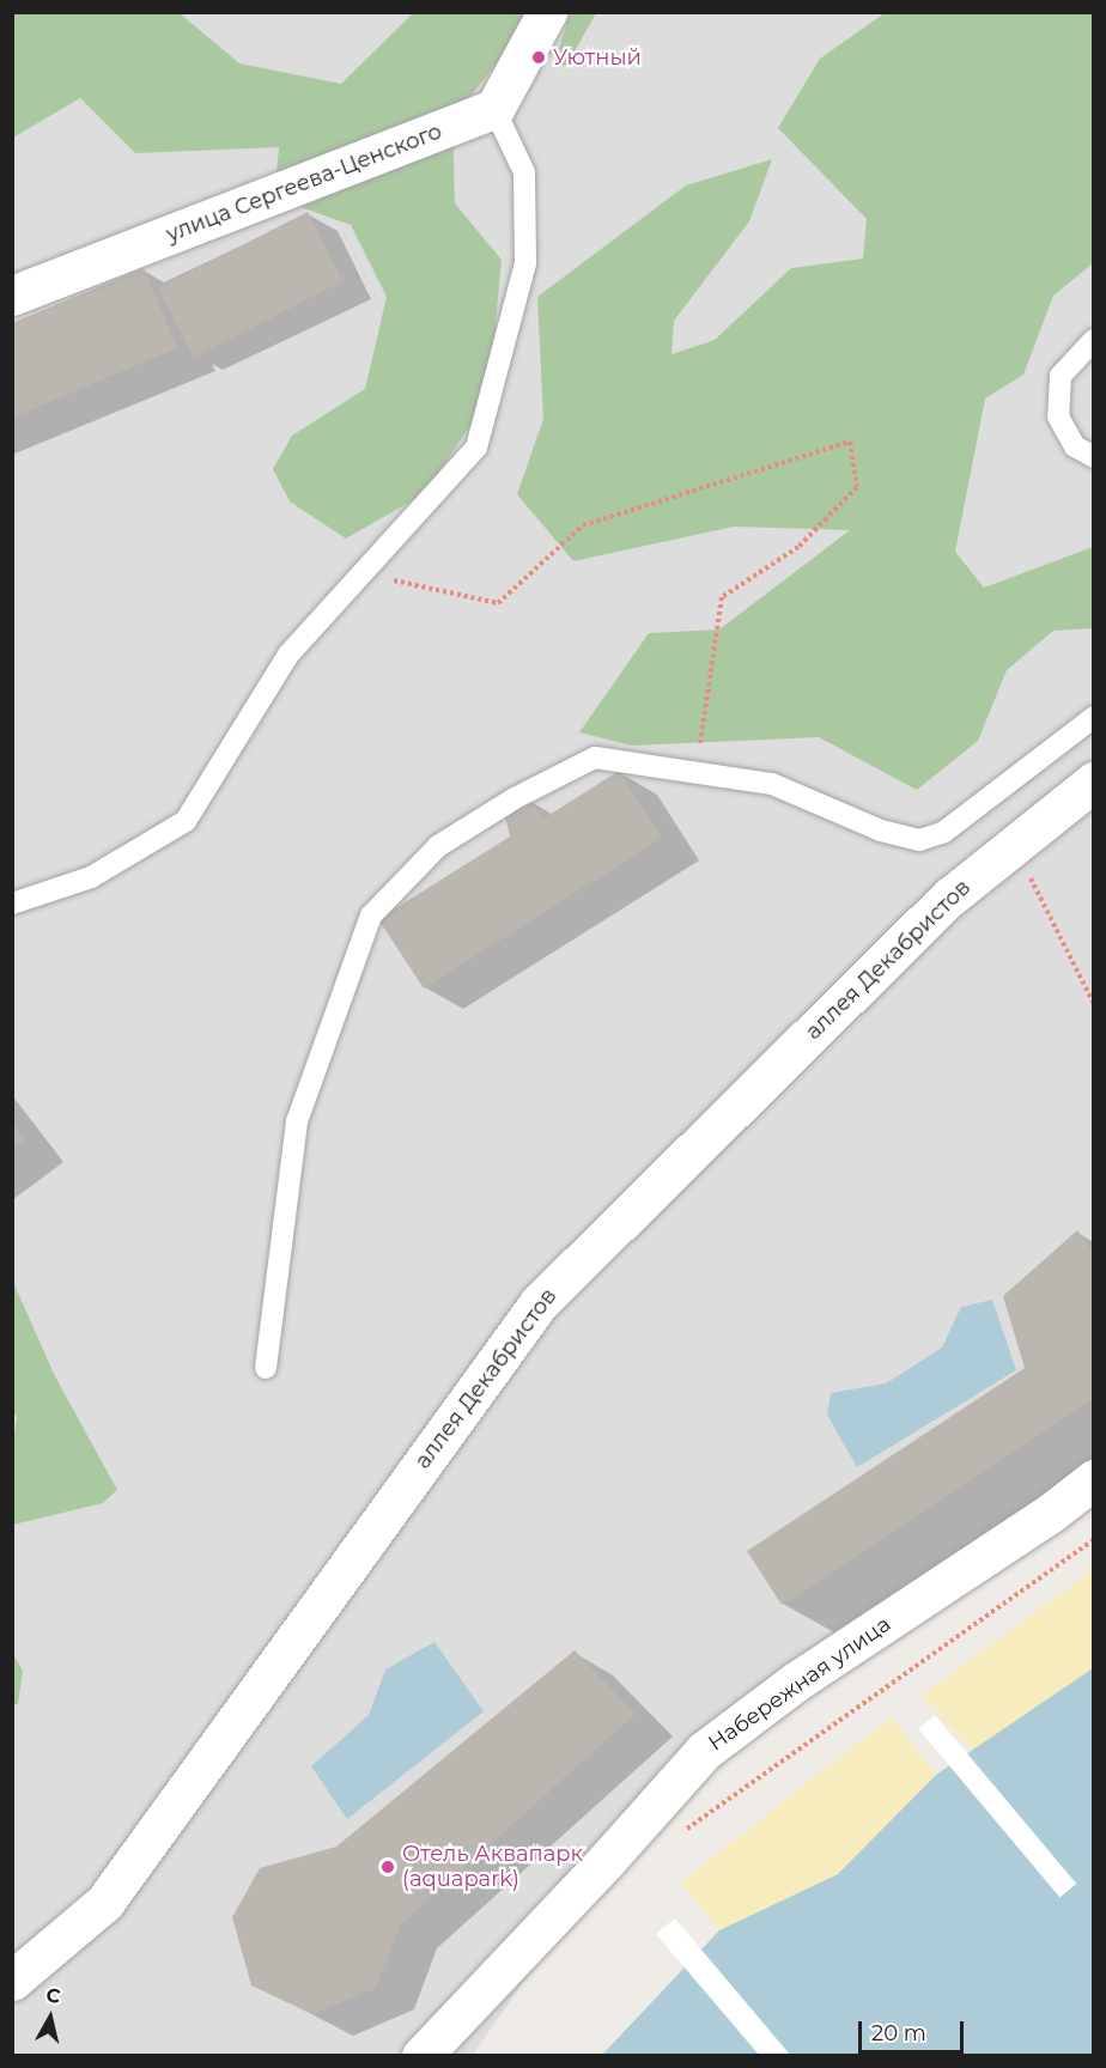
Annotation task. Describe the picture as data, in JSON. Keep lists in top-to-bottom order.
{
  "streets": {
    "street": ["улица Сергеева-Ценского", "аллея Декабристов", "Набережная улица"]
  },
  "places": ["Уютный", "Отель Аквапарк (aquapark)"],
  "scale_bar": "20 m",
  "north": "top"
}
